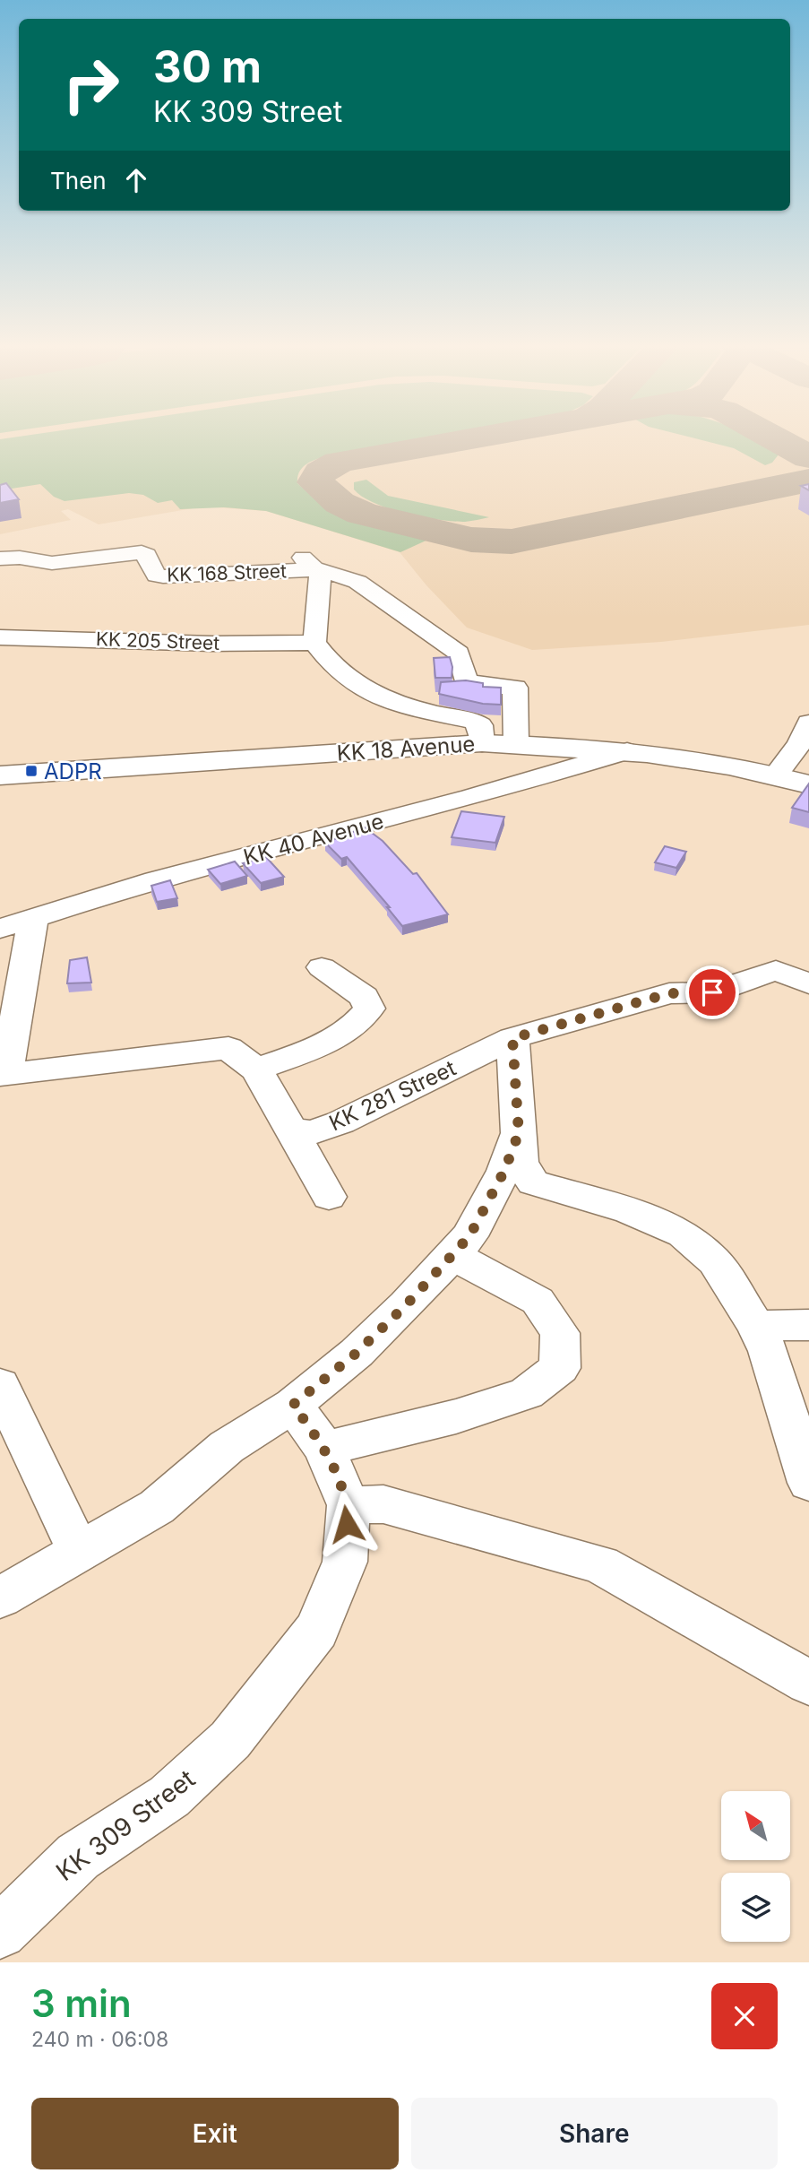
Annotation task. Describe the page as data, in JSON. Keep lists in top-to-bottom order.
{
  "streets": {
    "main road": ["KK 18 Avenue"],
    "street": [
      "KK 168 Street",
      "KK 205 Street",
      "KK 40 Avenue",
      "KK 281 Street",
      "KK 309 Street"
    ]
  },
  "crossings": [
    ["KK 18 Avenue", "KK 40 Avenue"]
  ],
  "places": {
    "transit": ["ADPR"]
  },
  "north": "top left",
  "page": {
    "turn": ["30 m", "KK 309 Street"],
    "then": "Then",
    "heading": ["3 min", "240 m · 06:08"],
    "buttons": ["Exit", "Share"]
  }
}
